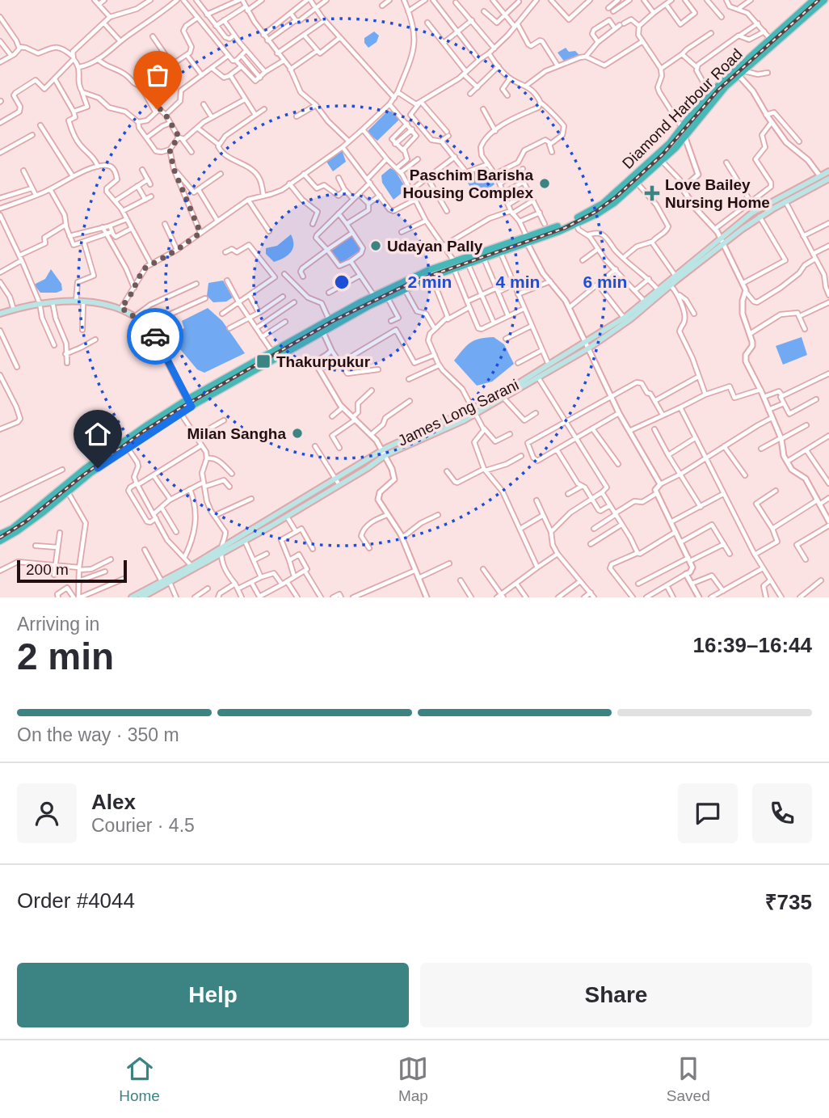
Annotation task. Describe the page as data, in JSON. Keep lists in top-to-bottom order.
{
  "streets": {
    "highway": ["Diamond Harbour Road"],
    "main road": ["James Long Sarani"]
  },
  "places": {
    "other": ["Paschim Barisha Housing Complex", "Udayan Pally", "Milan Sangha"],
    "health": ["Love Bailey Nursing Home"],
    "transit": ["Thakurpukur"]
  },
  "scale_bar": "200 m",
  "page": {
    "scale": "200 m",
    "heading": ["2 min", "Arriving in", "16:39–16:44"],
    "panel": [
      "Alex",
      "Courier · 4.5",
      "Order #4044",
      "₹735"
    ],
    "bar": "On the way · 350 m",
    "buttons": ["Help", "Share"],
    "tabs": ["Home", "Map", "Saved"]
  },
  "rings": ["2 min", "4 min", "6 min"]
}
